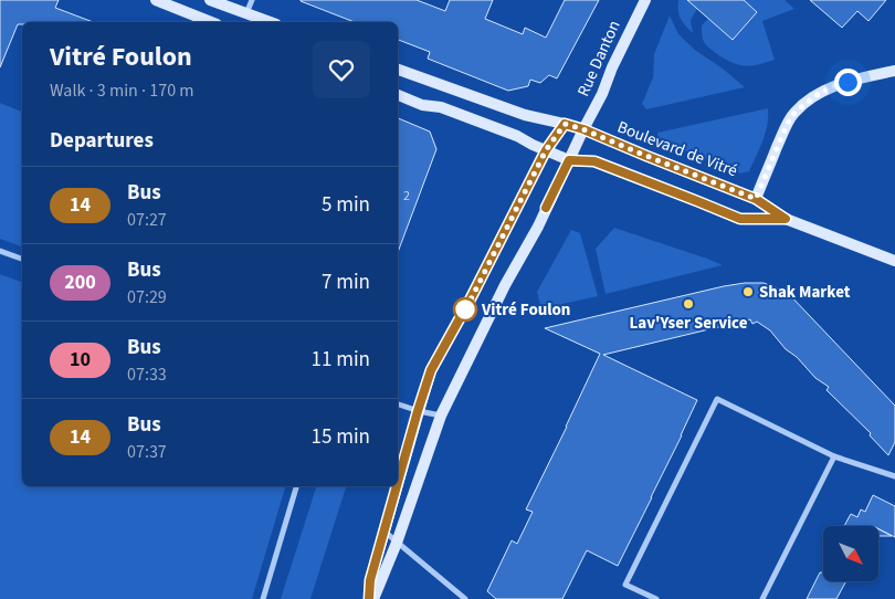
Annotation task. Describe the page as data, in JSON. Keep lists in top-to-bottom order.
{
  "streets": {
    "main road": ["Rue Danton", "Boulevard de Vitré"]
  },
  "crossings": [
    ["Rue Danton", "Boulevard de Vitré"]
  ],
  "places": ["Shak Market", "Lav'Yser Service", "Vitré Foulon"],
  "lines": ["bus line 14"],
  "house_numbers": ["2"],
  "north": "bottom right",
  "page": {
    "heading": [
      ["Vitré Foulon", "Walk · 3 min · 170 m"],
      "Departures"
    ],
    "list": [
      {
        "mark": "14",
        "name": "Bus",
        "note": "07:27",
        "value": "5 min"
      },
      {
        "mark": "200",
        "name": "Bus",
        "note": "07:29",
        "value": "7 min"
      },
      {
        "mark": "10",
        "name": "Bus",
        "note": "07:33",
        "value": "11 min"
      },
      {
        "mark": "14",
        "name": "Bus",
        "note": "07:37",
        "value": "15 min"
      }
    ]
  }
}
